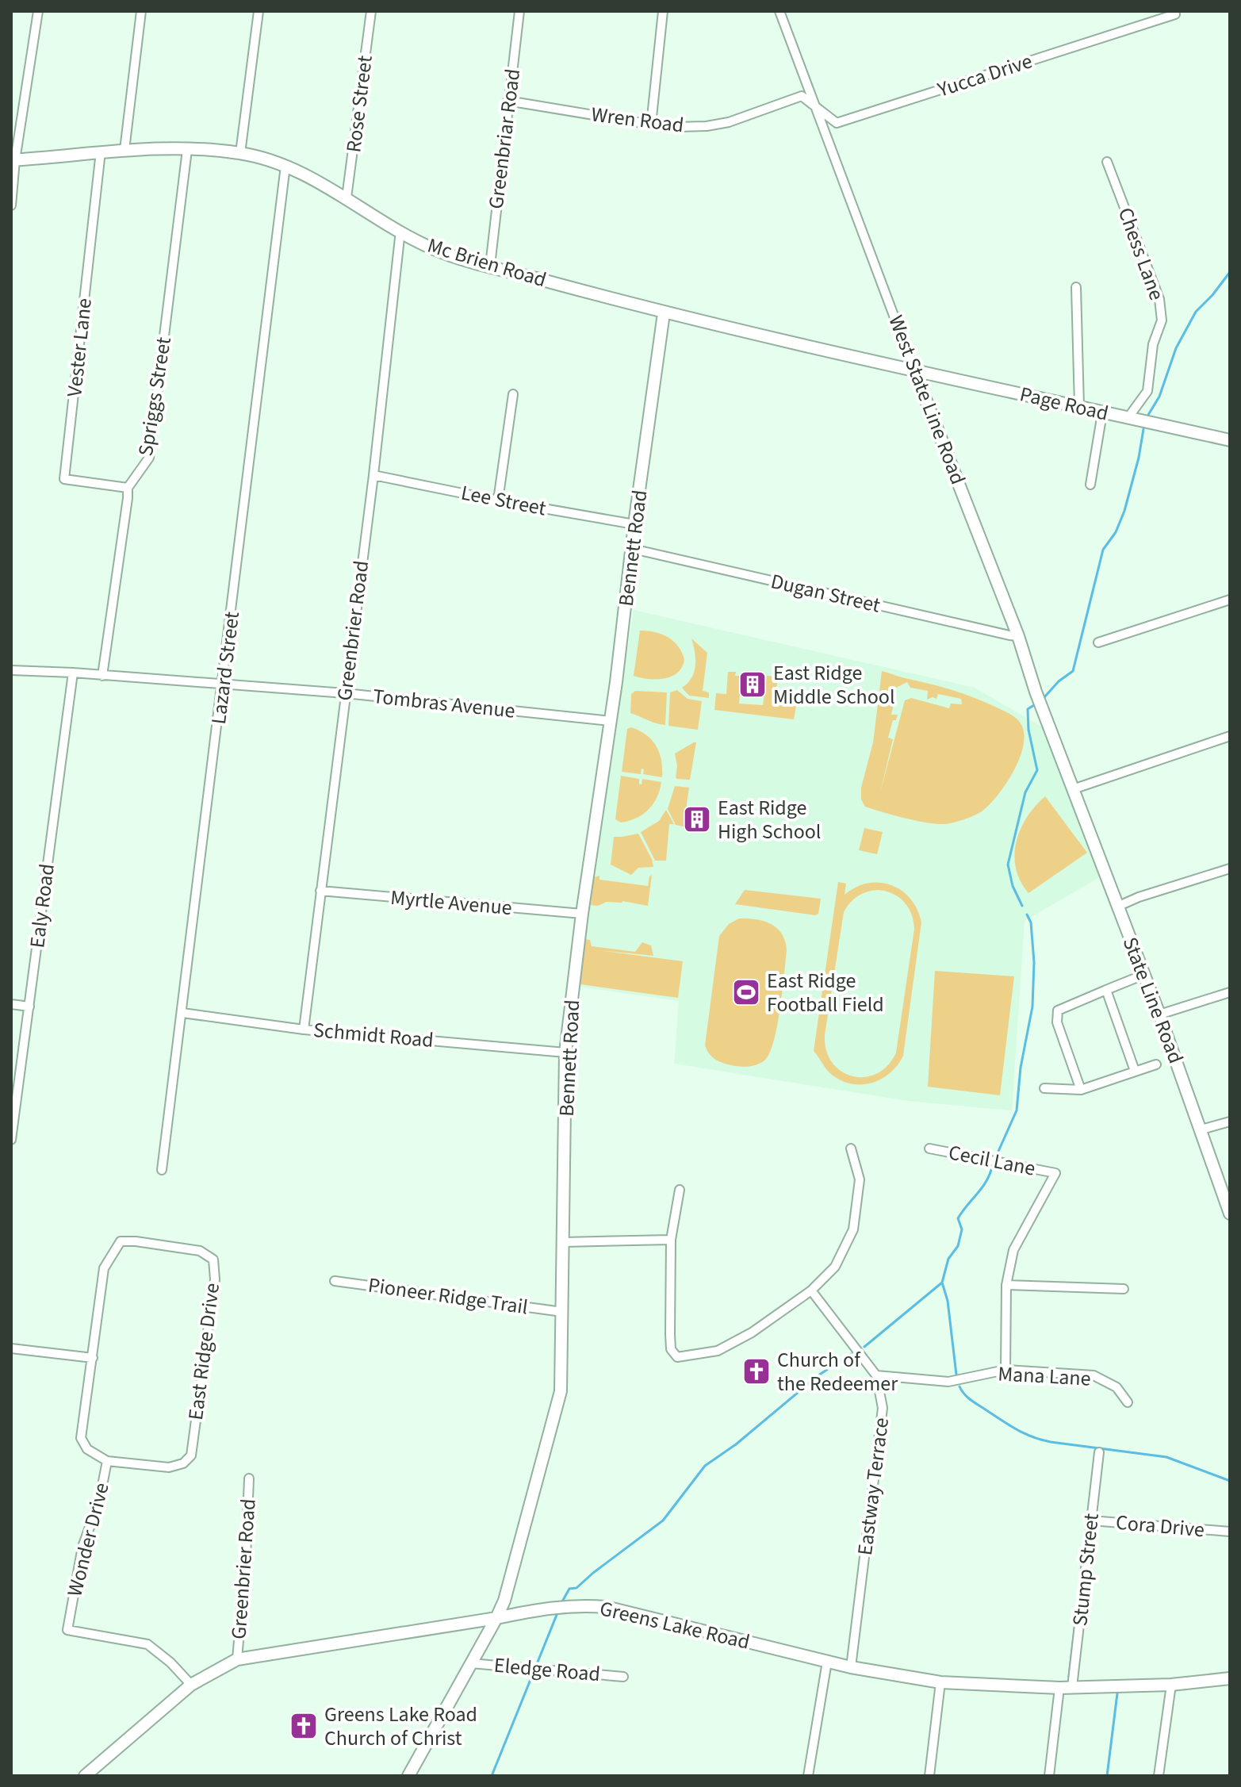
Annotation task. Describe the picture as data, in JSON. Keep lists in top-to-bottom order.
{
  "streets": {
    "street": [
      "Yucca Drive",
      "Rose Street",
      "Wren Road",
      "Greenbriar Road",
      "Chess Lane",
      "Mc Brien Road",
      "Vester Lane",
      "Spriggs Street",
      "West State Line Road",
      "Page Road",
      "Lee Street",
      "Bennett Road",
      "Dugan Street",
      "Greenbrier Road",
      "Lazard Street",
      "Tombras Avenue",
      "Myrtle Avenue",
      "Ealy Road",
      "State Line Road",
      "Schmidt Road",
      "Cecil Lane",
      "Pioneer Ridge Trail",
      "East Ridge Drive",
      "Mana Lane",
      "Eastway Terrace",
      "Cora Drive",
      "Wonder Drive",
      "Stump Street",
      "Greens Lake Road",
      "Eledge Road"
    ]
  },
  "crossings": [
    ["Yucca Drive", "Wren Road"],
    ["Yucca Drive", "West State Line Road"],
    ["Rose Street", "Mc Brien Road"],
    ["Wren Road", "Greenbriar Road"],
    ["Greenbriar Road", "Mc Brien Road"],
    ["Chess Lane", "Page Road"],
    ["Mc Brien Road", "Vester Lane"],
    ["Mc Brien Road", "Spriggs Street"],
    ["Mc Brien Road", "Page Road"],
    ["Mc Brien Road", "Bennett Road"],
    ["Mc Brien Road", "Greenbrier Road"],
    ["Mc Brien Road", "Lazard Street"],
    ["Vester Lane", "Spriggs Street"],
    ["Spriggs Street", "Tombras Avenue"],
    ["West State Line Road", "Page Road"],
    ["West State Line Road", "Dugan Street"],
    ["West State Line Road", "State Line Road"],
    ["Lee Street", "Bennett Road"],
    ["Lee Street", "Greenbrier Road"],
    ["Bennett Road", "Dugan Street"],
    ["Bennett Road", "Tombras Avenue"],
    ["Bennett Road", "Myrtle Avenue"],
    ["Bennett Road", "Schmidt Road"],
    ["Bennett Road", "Pioneer Ridge Trail"],
    ["Bennett Road", "Greens Lake Road"],
    ["Bennett Road", "Eledge Road"],
    ["Greenbrier Road", "Tombras Avenue"],
    ["Greenbrier Road", "Myrtle Avenue"],
    ["Greenbrier Road", "Schmidt Road"],
    ["Greenbrier Road", "Greens Lake Road"],
    ["Lazard Street", "Tombras Avenue"],
    ["Lazard Street", "Schmidt Road"],
    ["Tombras Avenue", "Ealy Road"],
    ["East Ridge Drive", "Wonder Drive"],
    ["Mana Lane", "Eastway Terrace"],
    ["Eastway Terrace", "Greens Lake Road"],
    ["Cora Drive", "Stump Street"],
    ["Wonder Drive", "Greens Lake Road"],
    ["Stump Street", "Greens Lake Road"]
  ],
  "places": {
    "building": ["East Ridge Middle School", "East Ridge High School"],
    "sports": ["East Ridge Football Field"],
    "church": ["Church of the Redeemer", "Greens Lake Road Church of Christ"]
  }
}
